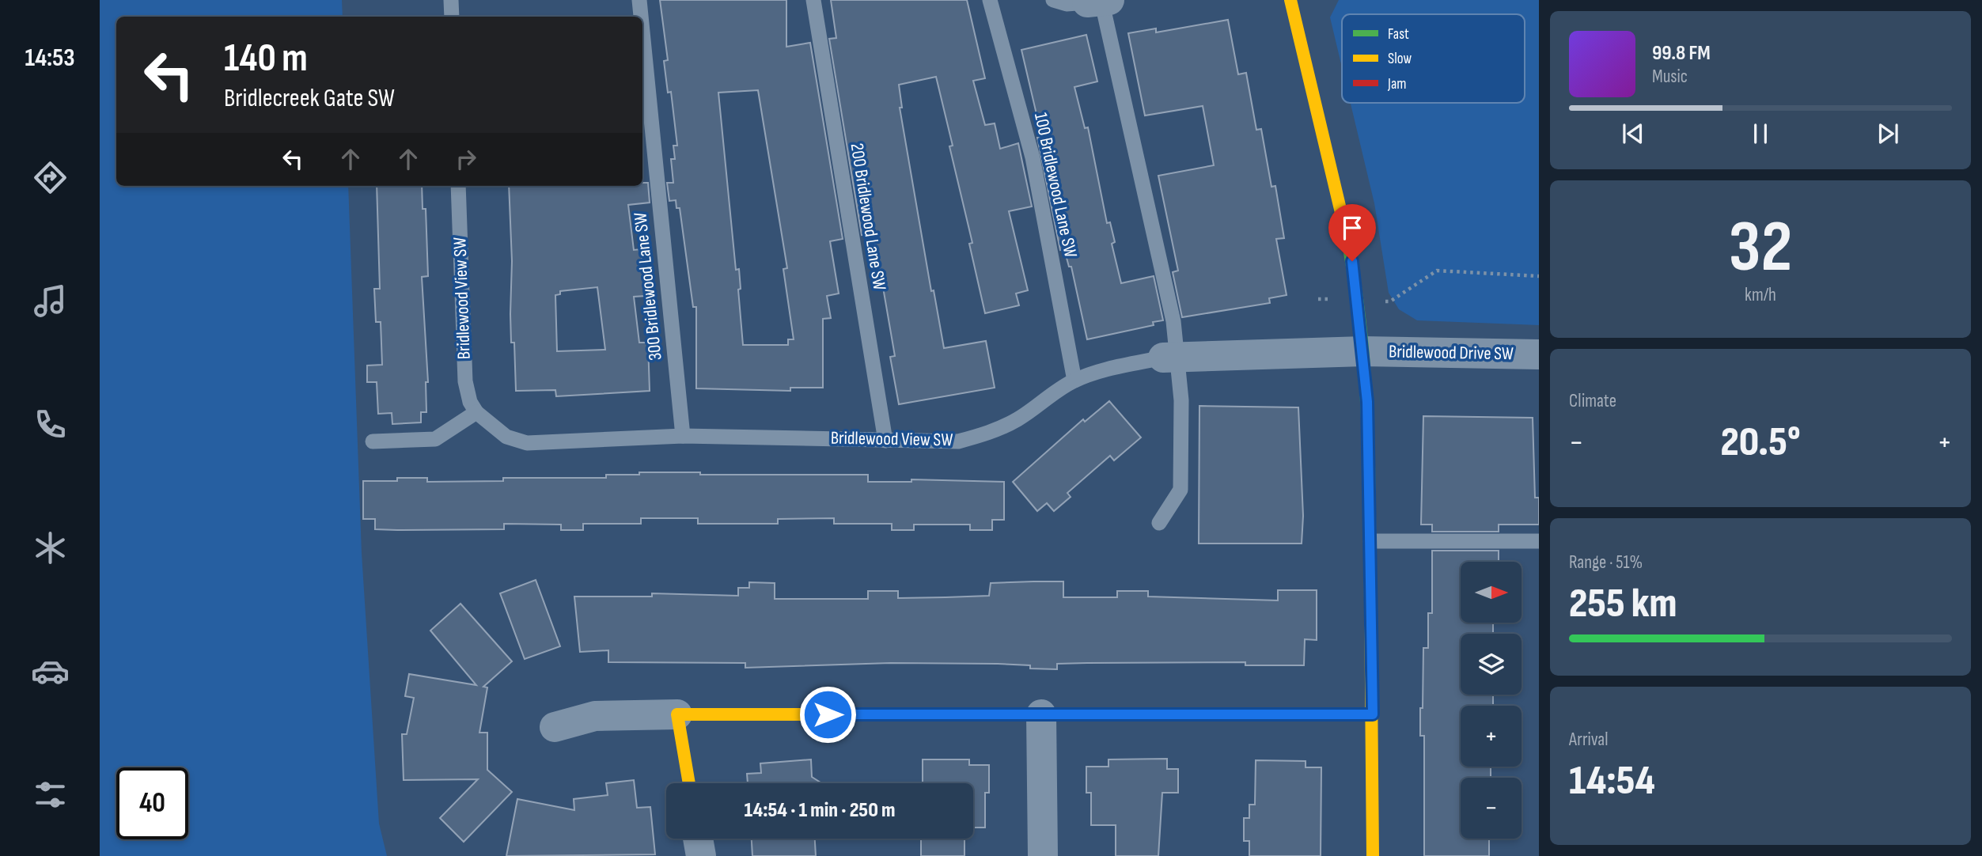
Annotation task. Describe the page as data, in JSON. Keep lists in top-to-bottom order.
{
  "streets": {
    "street": ["Bridlewood View SW", "Bridlewood Drive SW"],
    "lane": ["100 Bridlewood Lane SW", "200 Bridlewood Lane SW", "300 Bridlewood Lane SW"]
  },
  "crossings": [
    ["100 Bridlewood Lane SW", "Bridlewood View SW"],
    ["200 Bridlewood Lane SW", "Bridlewood View SW"],
    ["300 Bridlewood Lane SW", "Bridlewood View SW"],
    ["Bridlewood View SW", "Bridlewood Drive SW"]
  ],
  "legend": ["Fast", "Slow", "Jam"],
  "north": "right",
  "page": {
    "tabs": "14:53",
    "turn": ["140 m", "Bridlecreek Gate SW"],
    "song": ["99.8 FM", "Music"],
    "tile": [
      ["32", "km/h"],
      "Climate",
      ["Range · 51%", "255 km"],
      ["Arrival", "14:54"]
    ],
    "heat": ["−", "20.5°", "+"],
    "map_buttons": ["+", "−"],
    "limit": "40",
    "trip": "14:54 · 1 min · 250 m"
  }
}
